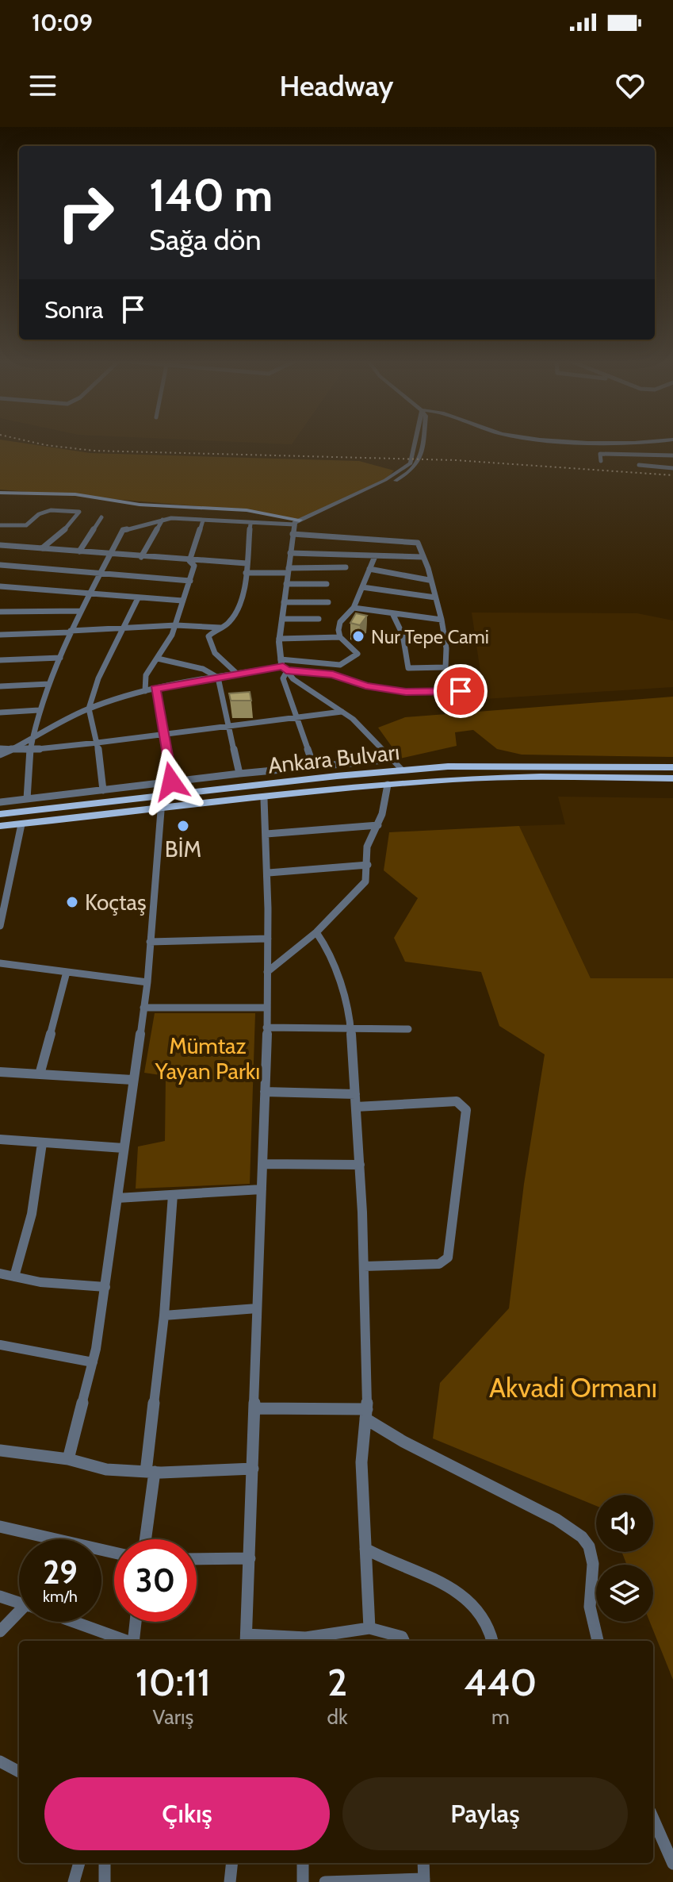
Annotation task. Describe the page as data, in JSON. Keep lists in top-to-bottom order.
{
  "streets": {
    "main road": ["Ankara Bulvarı"]
  },
  "parks": ["Mümtaz Yayan Parkı", "Akvadi Ormanı"],
  "places": ["Nur Tepe Cami", "BİM", "Koçtaş"],
  "page": {
    "status": "10:09",
    "header": "Headway",
    "turn": ["140 m", "Sağa dön"],
    "then": "Sonra",
    "speed": "29 km/h",
    "limit": "30",
    "eta": [
      "10:11",
      "Varış",
      "2",
      "dk",
      "440",
      "m"
    ],
    "buttons": ["Çıkış", "Paylaş"]
  }
}
